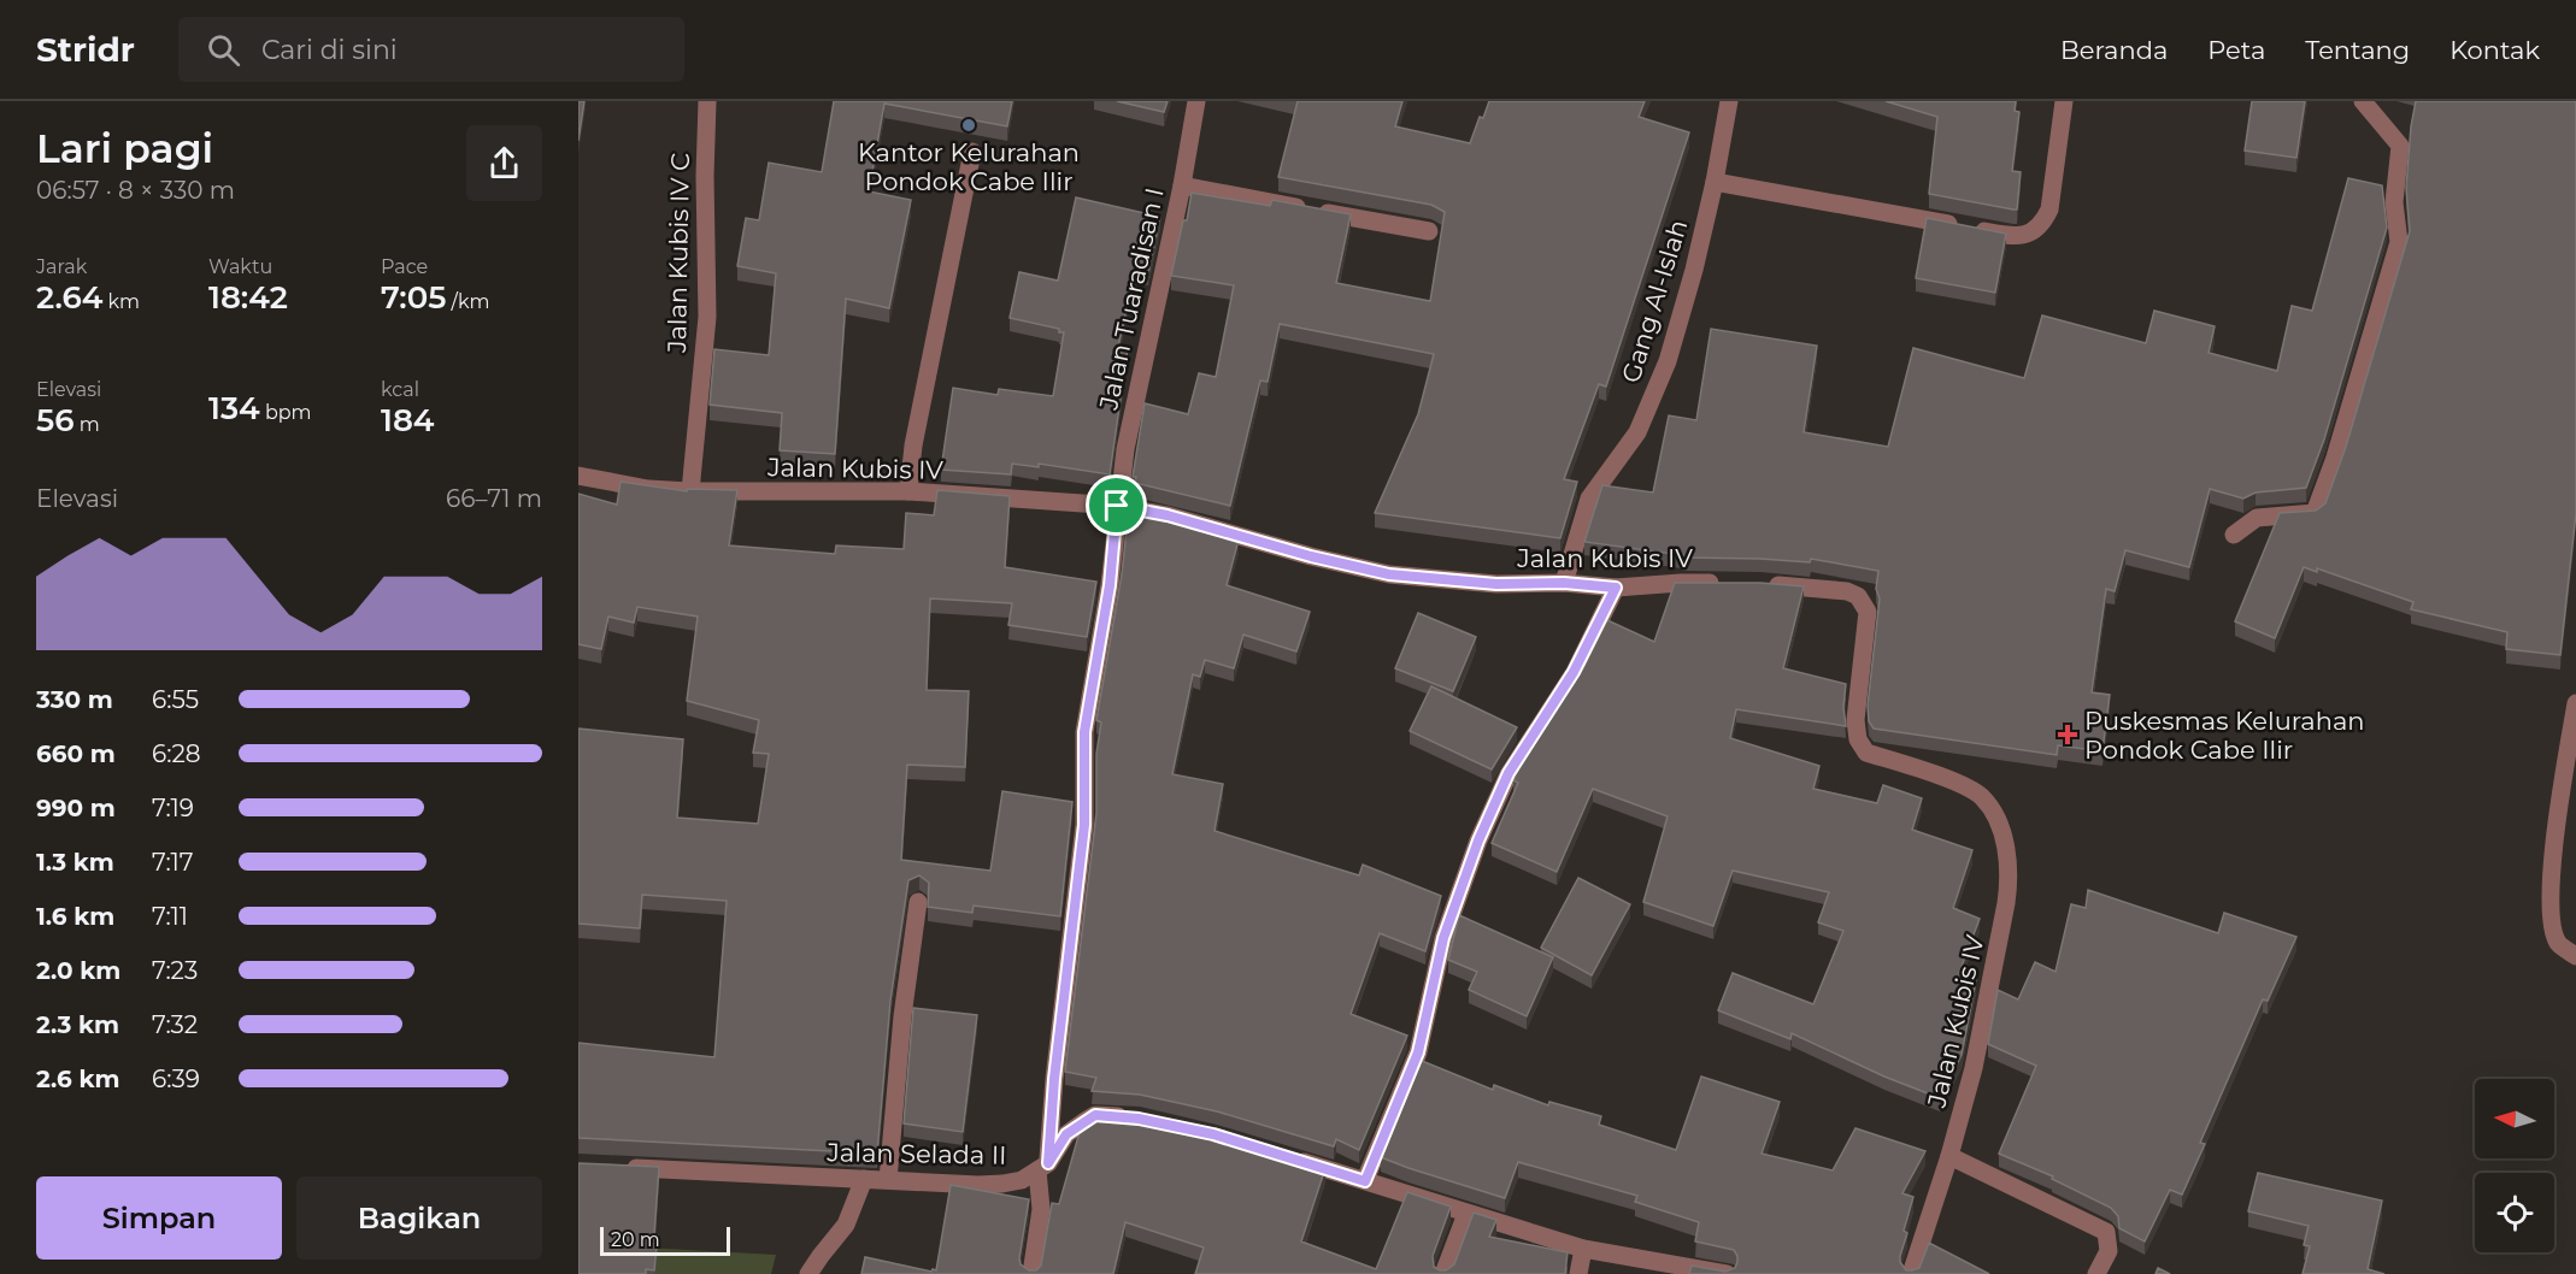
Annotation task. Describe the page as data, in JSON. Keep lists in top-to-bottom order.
{
  "streets": {
    "street": [
      "Jalan Kubis IV C",
      "Jalan Tuaradisan I",
      "Gang Al-Islah",
      "Jalan Kubis IV",
      "Jalan Selada II"
    ]
  },
  "crossings": [
    ["Jalan Kubis IV C", "Jalan Kubis IV"],
    ["Jalan Tuaradisan I", "Jalan Kubis IV"],
    ["Jalan Tuaradisan I", "Jalan Selada II"],
    ["Gang Al-Islah", "Jalan Kubis IV"]
  ],
  "places": {
    "other": ["Kantor Kelurahan Pondok Cabe Ilir"],
    "health": ["Puskesmas Kelurahan Pondok Cabe Ilir"]
  },
  "scale_bar": "20 m",
  "north": "left",
  "page": {
    "header": "Stridr",
    "search": "Cari di sini",
    "nav": [
      "Beranda",
      "Peta",
      "Tentang",
      "Kontak"
    ],
    "heading": ["Lari pagi", "06:57 · 8 × 330 m"],
    "stats": [
      ["Jarak", "2.64 km"],
      ["Waktu", "18:42"],
      ["Pace", "7:05 /km"],
      ["Elevasi", "56 m"],
      ["134 bpm"],
      ["kcal", "184"]
    ],
    "chart": ["Elevasi", "66–71 m"],
    "list": [
      {
        "name": "330 m",
        "note": "6:55"
      },
      {
        "name": "660 m",
        "note": "6:28"
      },
      {
        "name": "990 m",
        "note": "7:19"
      },
      {
        "name": "1.3 km",
        "note": "7:17"
      },
      {
        "name": "1.6 km",
        "note": "7:11"
      },
      {
        "name": "2.0 km",
        "note": "7:23"
      },
      {
        "name": "2.3 km",
        "note": "7:32"
      },
      {
        "name": "2.6 km",
        "note": "6:39"
      }
    ],
    "buttons": ["Simpan", "Bagikan"],
    "scale": "20 m"
  }
}
